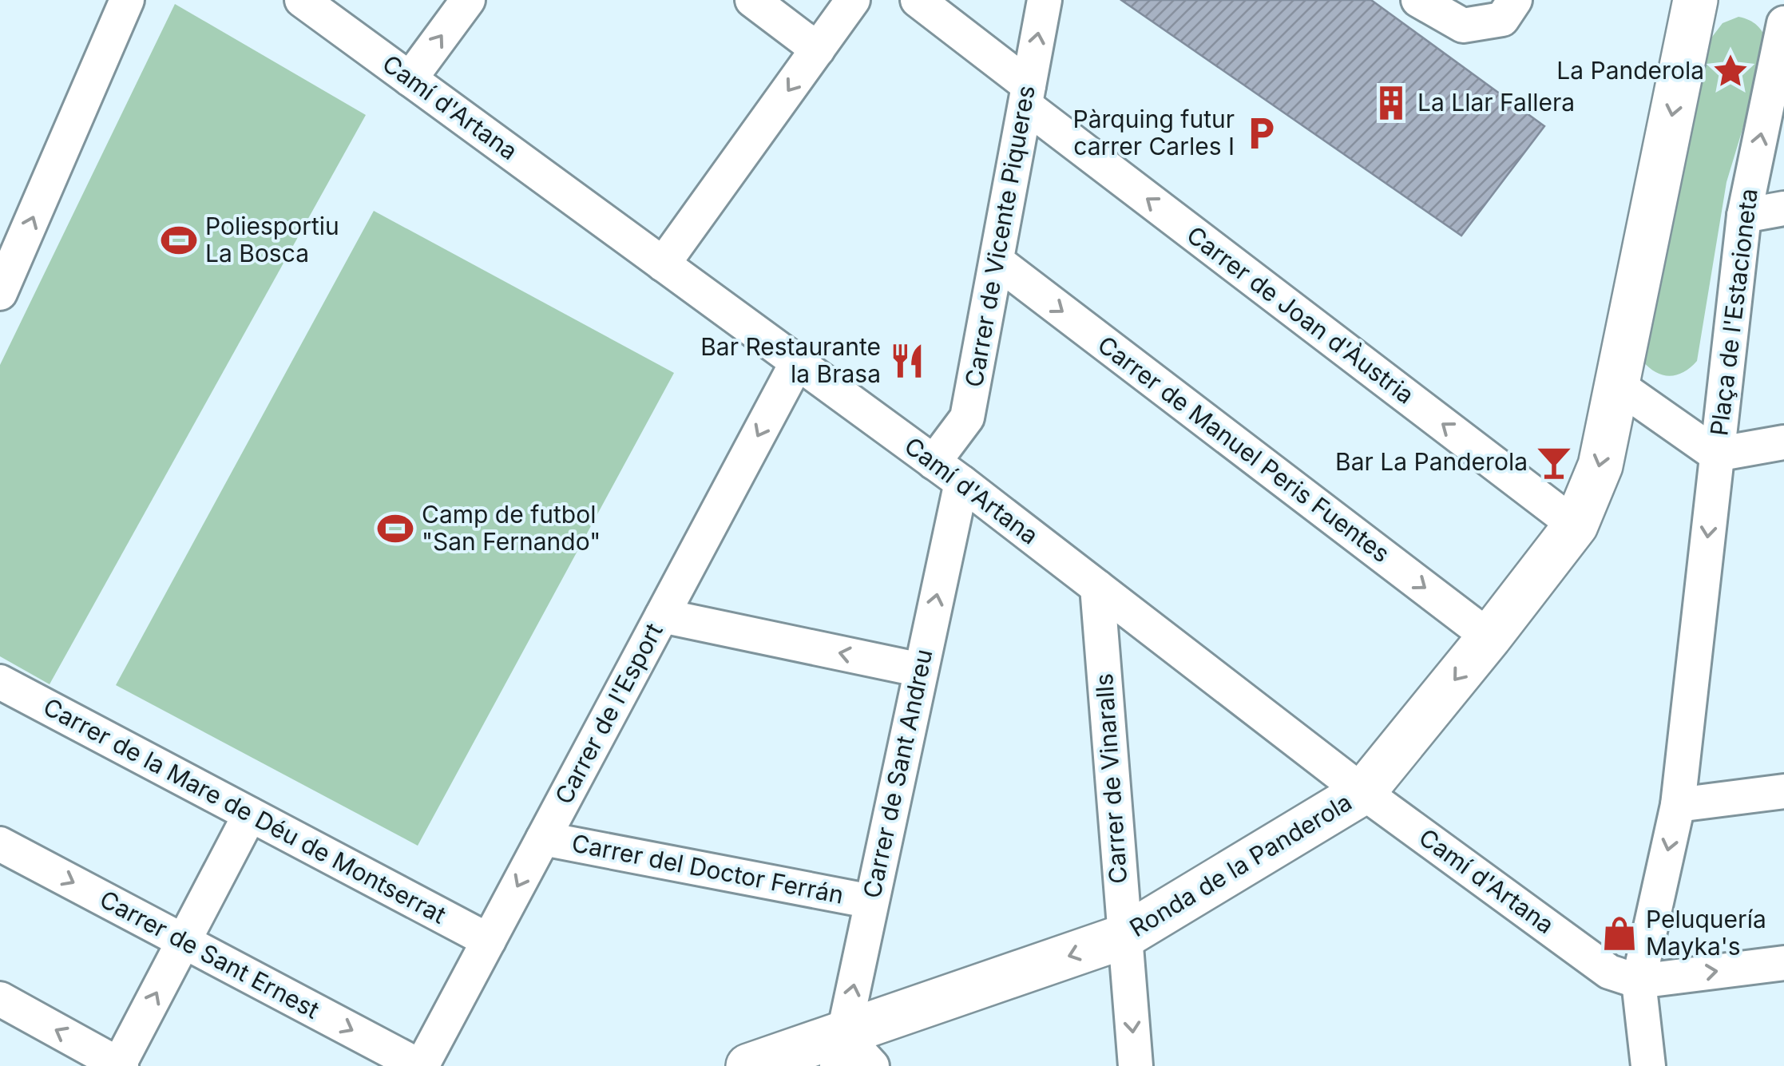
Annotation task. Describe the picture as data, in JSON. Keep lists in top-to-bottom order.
{
  "streets": {
    "street": [
      "Camí d'Artana",
      "Carrer de Vicente Piqueres",
      "Plaça de l'Estacioneta",
      "Carrer de Joan d'Àustria",
      "Carrer de Manuel Peris Fuentes",
      "Carrer de l'Esport",
      "Carrer de Sant Andreu",
      "Carrer de Vinaralls",
      "Carrer de la Mare de Déu de Montserrat",
      "Ronda de la Panderola",
      "Carrer del Doctor Ferrán",
      "Carrer de Sant Ernest"
    ]
  },
  "crossings": [
    ["Camí d'Artana", "Carrer de Vicente Piqueres"],
    ["Camí d'Artana", "Carrer de l'Esport"],
    ["Camí d'Artana", "Carrer de Sant Andreu"],
    ["Camí d'Artana", "Carrer de Vinaralls"],
    ["Camí d'Artana", "Ronda de la Panderola"],
    ["Carrer de Vicente Piqueres", "Carrer de Joan d'Àustria"],
    ["Carrer de Vicente Piqueres", "Carrer de Manuel Peris Fuentes"],
    ["Plaça de l'Estacioneta", "Ronda de la Panderola"],
    ["Carrer de Joan d'Àustria", "Ronda de la Panderola"],
    ["Carrer de Manuel Peris Fuentes", "Ronda de la Panderola"],
    ["Carrer de l'Esport", "Carrer de la Mare de Déu de Montserrat"],
    ["Carrer de l'Esport", "Carrer del Doctor Ferrán"],
    ["Carrer de l'Esport", "Carrer de Sant Ernest"],
    ["Carrer de Sant Andreu", "Ronda de la Panderola"],
    ["Carrer de Sant Andreu", "Carrer del Doctor Ferrán"],
    ["Carrer de Vinaralls", "Ronda de la Panderola"]
  ],
  "one_way": [
    "Carrer de Joan d'Àustria",
    "Carrer de Manuel Peris Fuentes",
    "Carrer de l'Esport",
    "Carrer de Sant Andreu",
    "Ronda de la Panderola",
    "Carrer de Sant Ernest"
  ],
  "places": {
    "place": ["La Panderola"],
    "building": ["La Llar Fallera"],
    "parking": ["Pàrquing futur carrer Carles I"],
    "sports": ["Poliesportiu La Bosca", "Camp de futbol \"San Fernando\""],
    "restaurant": ["Bar Restaurante la Brasa"],
    "bar": ["Bar La Panderola"],
    "shop": ["Peluquería Mayka's"]
  }
}
